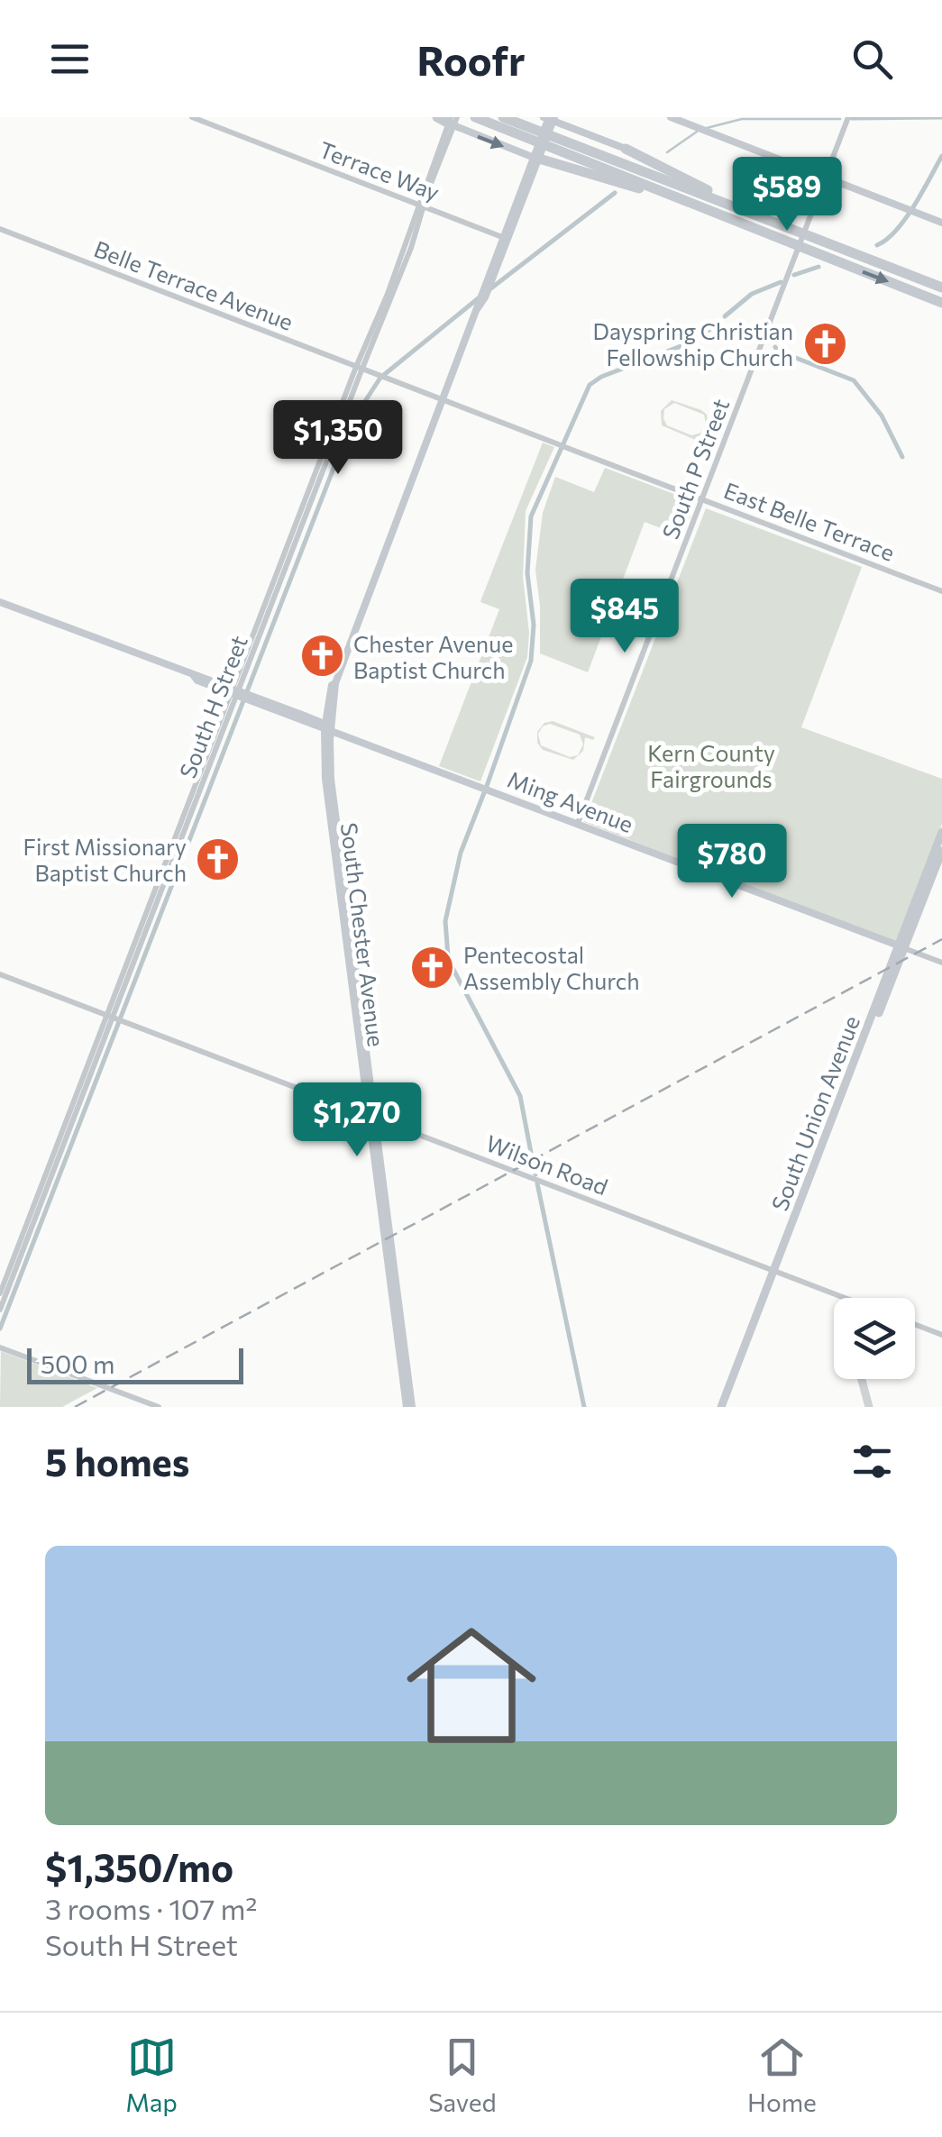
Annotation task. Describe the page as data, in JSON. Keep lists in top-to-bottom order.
{
  "streets": {
    "main road": ["Ming Avenue", "South Chester Avenue", "South Union Avenue"],
    "street": [
      "Terrace Way",
      "Belle Terrace Avenue",
      "South P Street",
      "East Belle Terrace",
      "South H Street",
      "Wilson Road"
    ]
  },
  "crossings": [
    ["Terrace Way", "South H Street"],
    ["Terrace Way", "South Chester Avenue"],
    ["Belle Terrace Avenue", "East Belle Terrace"],
    ["Belle Terrace Avenue", "South H Street"],
    ["Belle Terrace Avenue", "South Chester Avenue"],
    ["South P Street", "East Belle Terrace"],
    ["South P Street", "Ming Avenue"],
    ["East Belle Terrace", "South Chester Avenue"],
    ["South H Street", "Ming Avenue"],
    ["South H Street", "Wilson Road"],
    ["Ming Avenue", "South Chester Avenue"],
    ["Ming Avenue", "South Union Avenue"],
    ["South Chester Avenue", "Wilson Road"],
    ["South Union Avenue", "Wilson Road"]
  ],
  "parks": ["Kern County Fairgrounds"],
  "places": {
    "church": [
      "Dayspring Christian Fellowship Church",
      "Chester Avenue Baptist Church",
      "First Missionary Baptist Church",
      "Pentecostal Assembly Church"
    ]
  },
  "scale_bar": "500 m",
  "page": {
    "header": "Roofr",
    "price": [
      "$589",
      "$1,350",
      "$845",
      "$780",
      "$1,270"
    ],
    "scale": "500 m",
    "heading": "5 homes",
    "list": [
      {
        "name": "$1,350/mo",
        "note": "3 rooms · 107 m² · South H Street"
      }
    ],
    "tabs": ["Map", "Saved", "Home"]
  }
}
